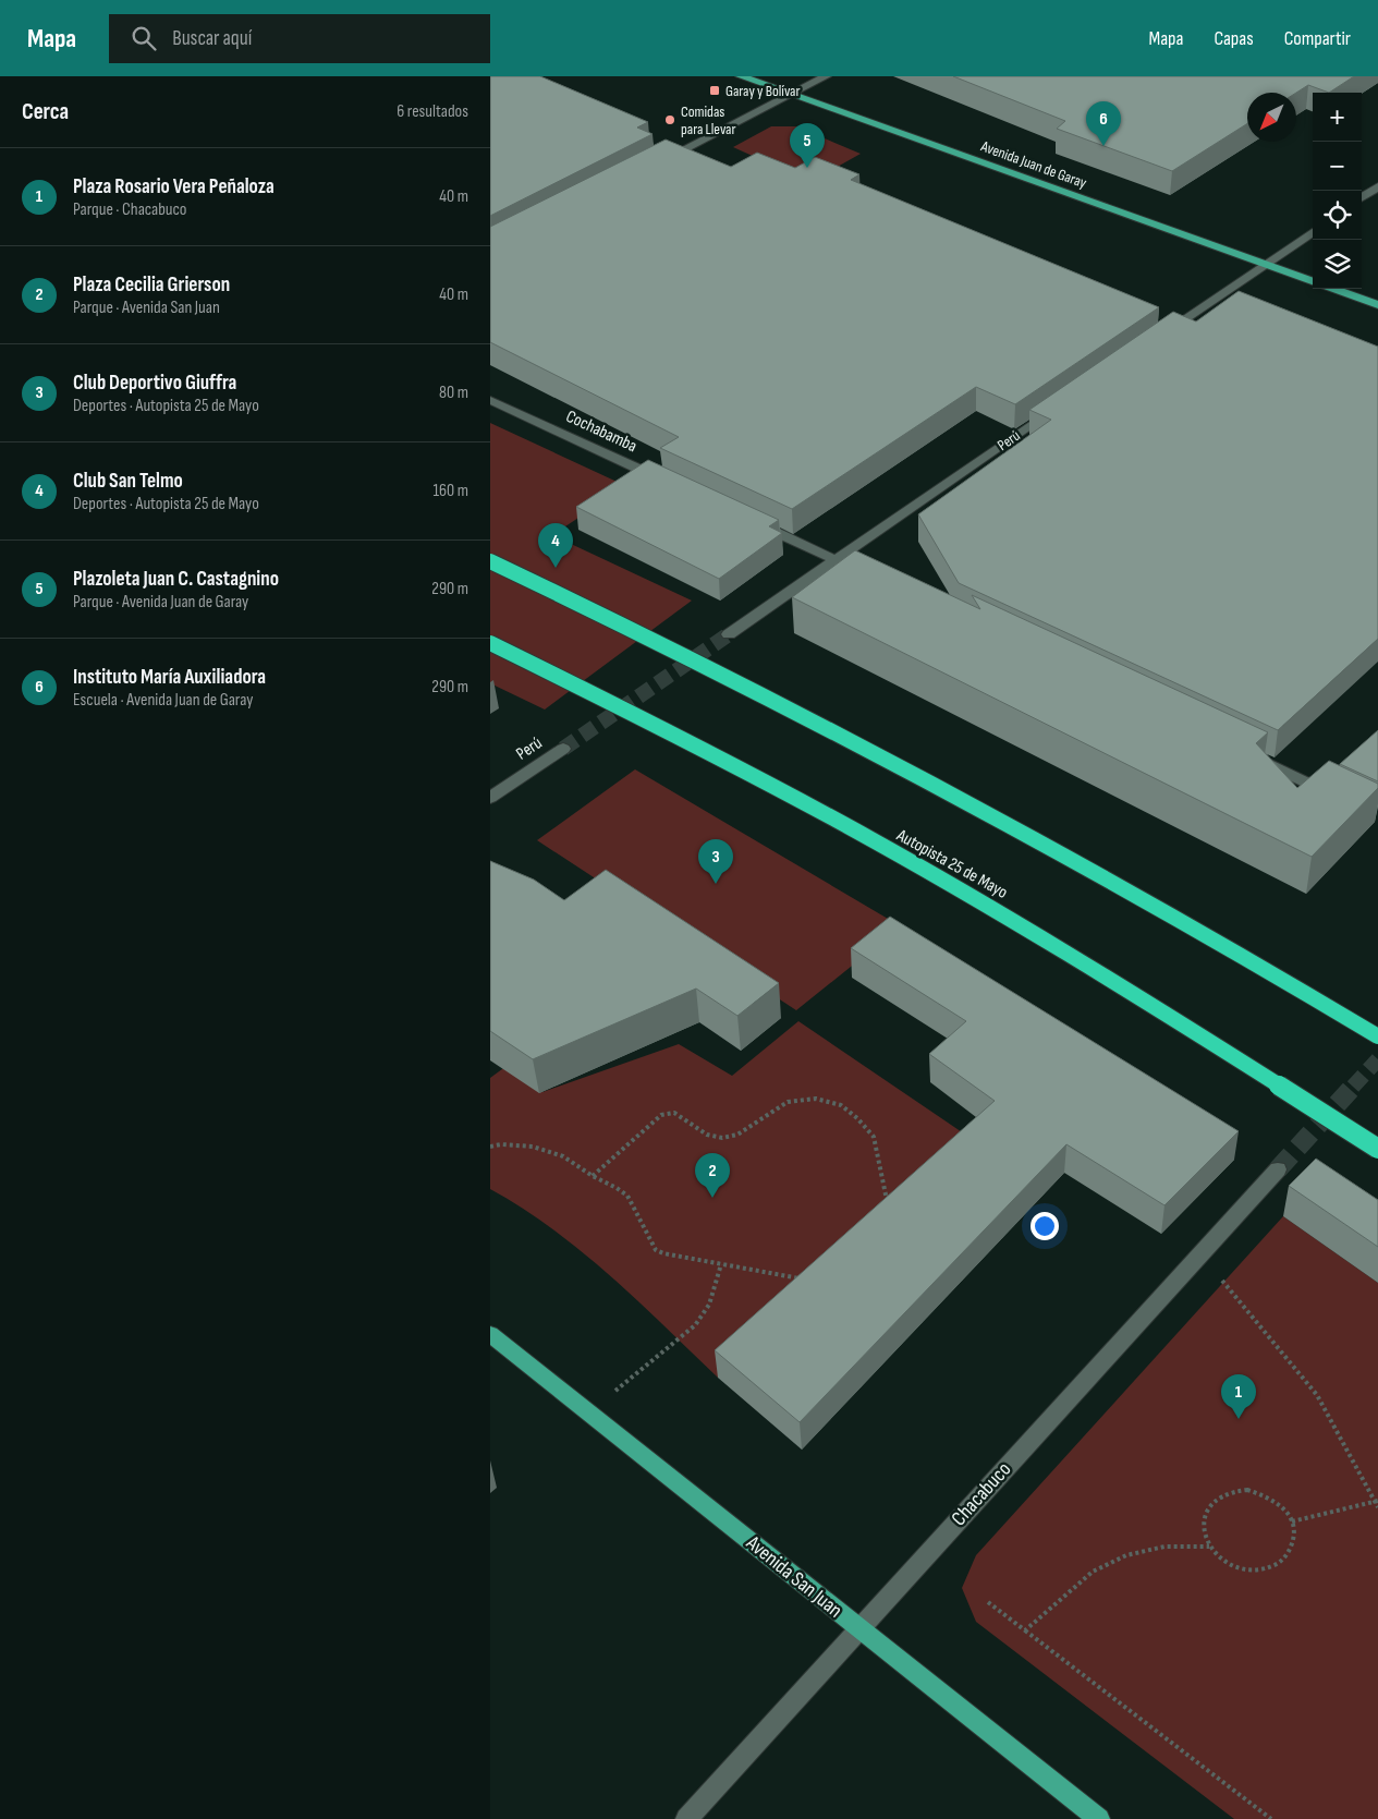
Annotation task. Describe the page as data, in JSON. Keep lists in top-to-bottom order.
{
  "streets": {
    "highway": ["Autopista 25 de Mayo"],
    "main road": ["Avenida Juan de Garay", "Avenida San Juan"],
    "street": ["Cochabamba", "Perú", "Chacabuco"]
  },
  "crossings": [
    ["Chacabuco", "Avenida San Juan"]
  ],
  "places": {
    "transit": ["Garay y Bolívar"],
    "other": ["Comidas para Llevar"]
  },
  "north": "bottom left",
  "page": {
    "header": "Mapa",
    "search": "Buscar aquí",
    "nav": ["Mapa", "Capas", "Compartir"],
    "heading": ["Cerca", "6 resultados"],
    "map_buttons": ["+", "−"],
    "pins": [
      "6",
      "5",
      "4",
      "3",
      "2",
      "1"
    ],
    "list": [
      {
        "mark": "1",
        "name": "Plaza Rosario Vera Peñaloza",
        "note": "Parque · Chacabuco",
        "value": "40 m"
      },
      {
        "mark": "2",
        "name": "Plaza Cecilia Grierson",
        "note": "Parque · Avenida San Juan",
        "value": "40 m"
      },
      {
        "mark": "3",
        "name": "Club Deportivo Giuffra",
        "note": "Deportes · Autopista 25 de Mayo",
        "value": "80 m"
      },
      {
        "mark": "4",
        "name": "Club San Telmo",
        "note": "Deportes · Autopista 25 de Mayo",
        "value": "160 m"
      },
      {
        "mark": "5",
        "name": "Plazoleta Juan C. Castagnino",
        "note": "Parque · Avenida Juan de Garay",
        "value": "290 m"
      },
      {
        "mark": "6",
        "name": "Instituto María Auxiliadora",
        "note": "Escuela · Avenida Juan de Garay",
        "value": "290 m"
      }
    ]
  }
}
